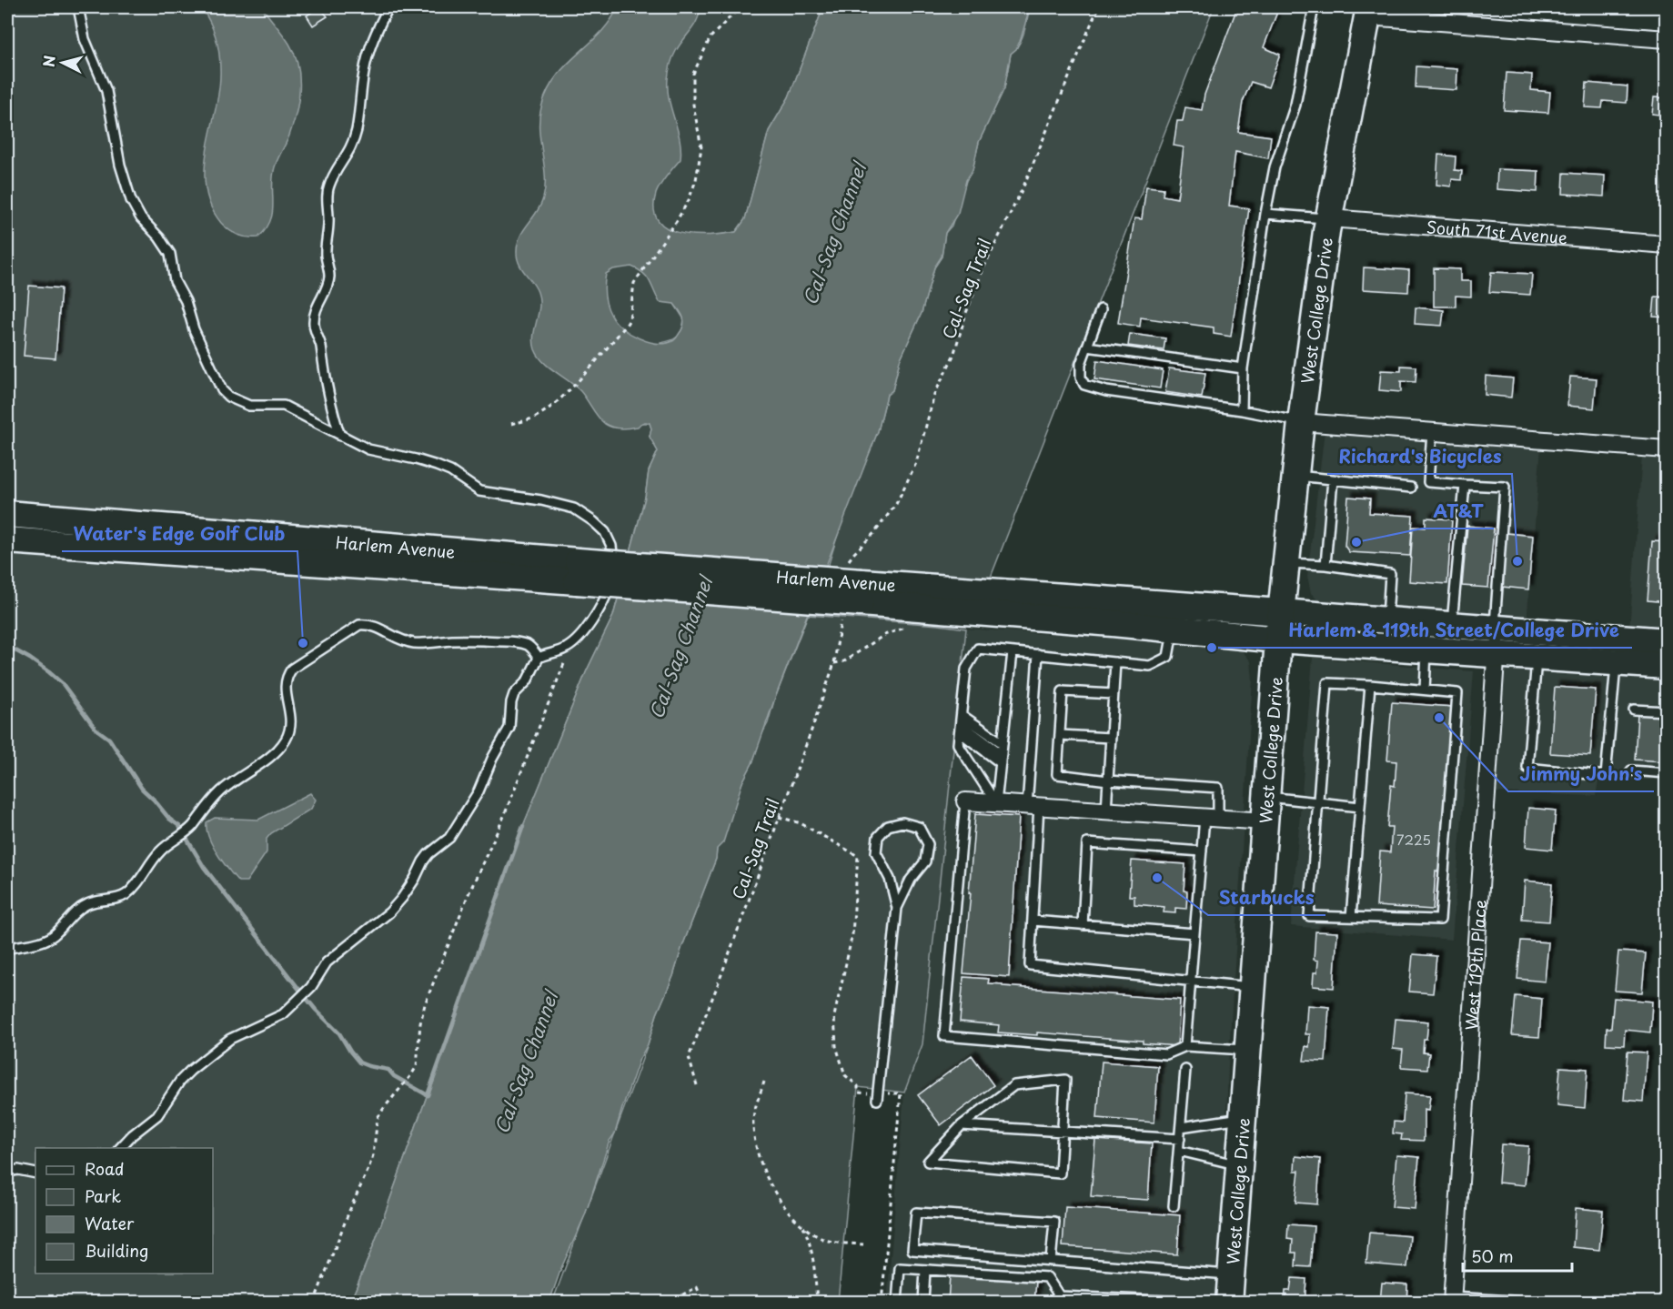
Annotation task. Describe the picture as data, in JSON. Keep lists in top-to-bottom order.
{
  "streets": {
    "main road": ["West College Drive", "Harlem Avenue"],
    "street": ["South 71st Avenue", "West 119th Place"],
    "path": ["Cal-Sag Trail"]
  },
  "crossings": [
    ["South 71st Avenue", "West College Drive"],
    ["Cal-Sag Trail", "Harlem Avenue"],
    ["West College Drive", "Harlem Avenue"],
    ["Harlem Avenue", "West 119th Place"]
  ],
  "water": ["Cal-Sag Channel"],
  "places": [
    "AT&T",
    "Richard's Bicycles",
    "Water's Edge Golf Club",
    "Harlem & 119th Street/College Drive",
    "Jimmy John's",
    "Starbucks"
  ],
  "house_numbers": ["7225"],
  "legend": [
    "Road",
    "Park",
    "Water",
    "Building"
  ],
  "scale_bar": "50 m",
  "north": "left"
}
